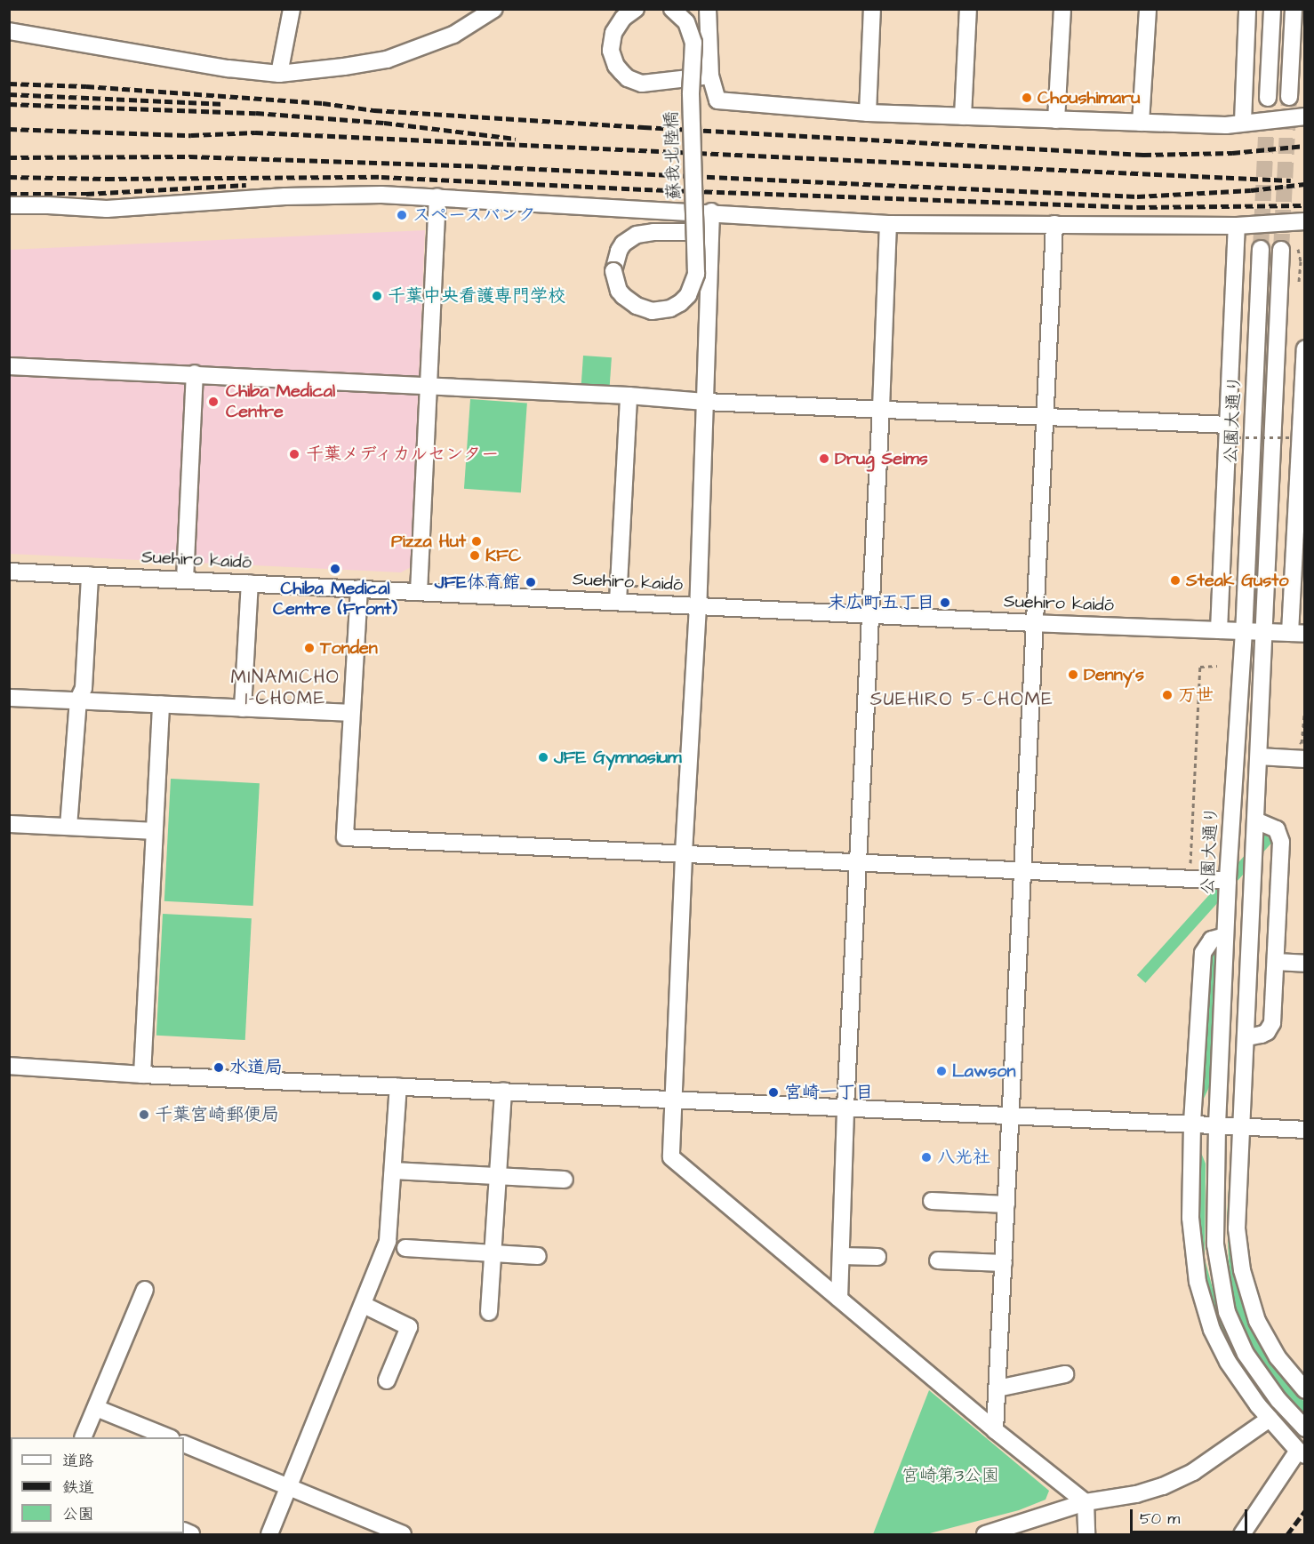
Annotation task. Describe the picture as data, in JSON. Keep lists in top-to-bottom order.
{
  "streets": {
    "street": ["蘇我北陸橋", "公園大通り", "Suehiro kaidō"]
  },
  "crossings": [
    ["公園大通り", "Suehiro kaidō"]
  ],
  "districts": ["MINAMICHO 1-CHOME", "SUEHIRO 5-CHOME"],
  "parks": ["宮崎第3公園"],
  "places": [
    "Choushimaru",
    "スペースバンク",
    "千葉中央看護専門学校",
    "Chiba Medical Centre",
    "千葉メディカルセンター",
    "Drug Seims",
    "Pizza Hut",
    "KFC",
    "Chiba Medical Centre (Front)",
    "Steak Gusto",
    "JFE体育館",
    "末広町五丁目",
    "Tonden",
    "Denny's",
    "万世",
    "JFE Gymnasium",
    "水道局",
    "Lawson",
    "宮崎一丁目",
    "千葉宮崎郵便局",
    "八光社"
  ],
  "legend": ["道路", "鉄道", "公園"],
  "scale_bar": "50 m"
}
